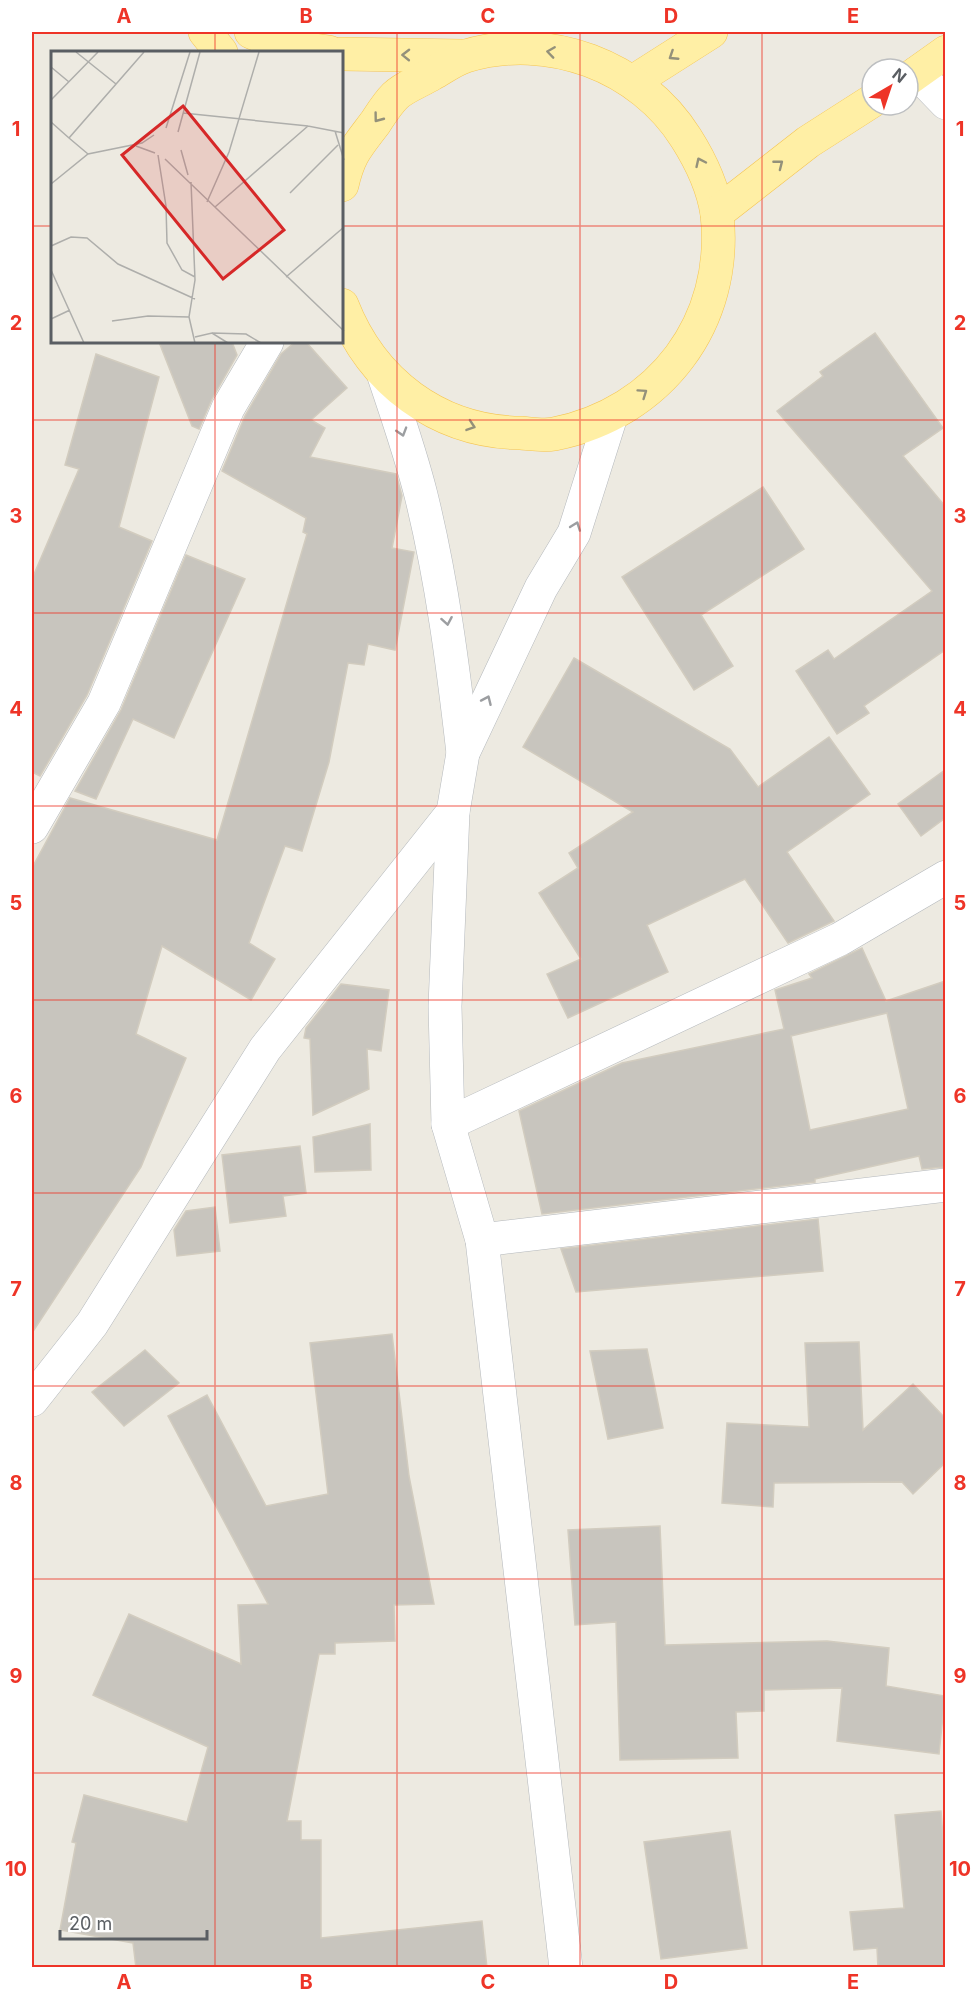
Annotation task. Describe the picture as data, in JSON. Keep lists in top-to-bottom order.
{
  "scale_bar": "20 m",
  "north": "top right",
  "grid": {
    "columns": [
      "A",
      "B",
      "C",
      "D",
      "E"
    ],
    "rows": [
      "1",
      "2",
      "3",
      "4",
      "5",
      "6",
      "7",
      "8",
      "9",
      "10"
    ]
  }
}
